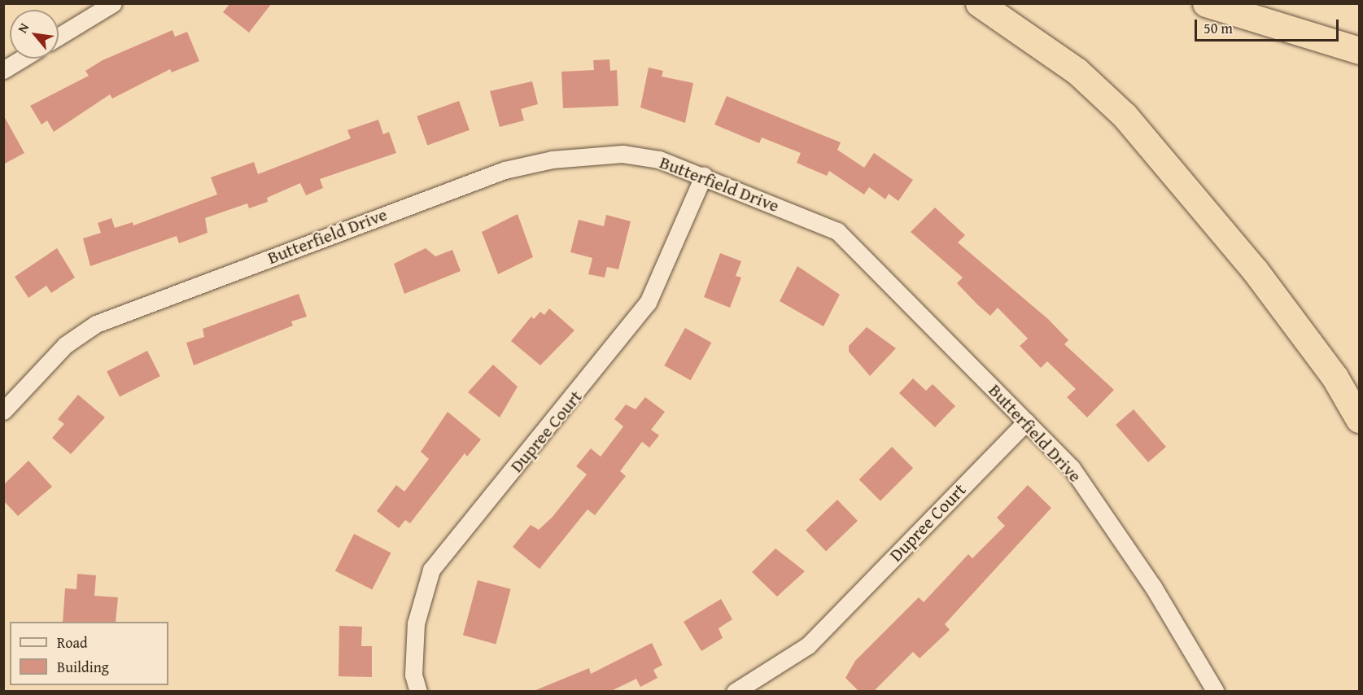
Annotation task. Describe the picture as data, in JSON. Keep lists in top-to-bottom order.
{
  "streets": {
    "street": ["Butterfield Drive", "Dupree Court"]
  },
  "crossings": [
    ["Butterfield Drive", "Dupree Court"]
  ],
  "legend": ["Road", "Building"],
  "scale_bar": "50 m",
  "north": "top left"
}
